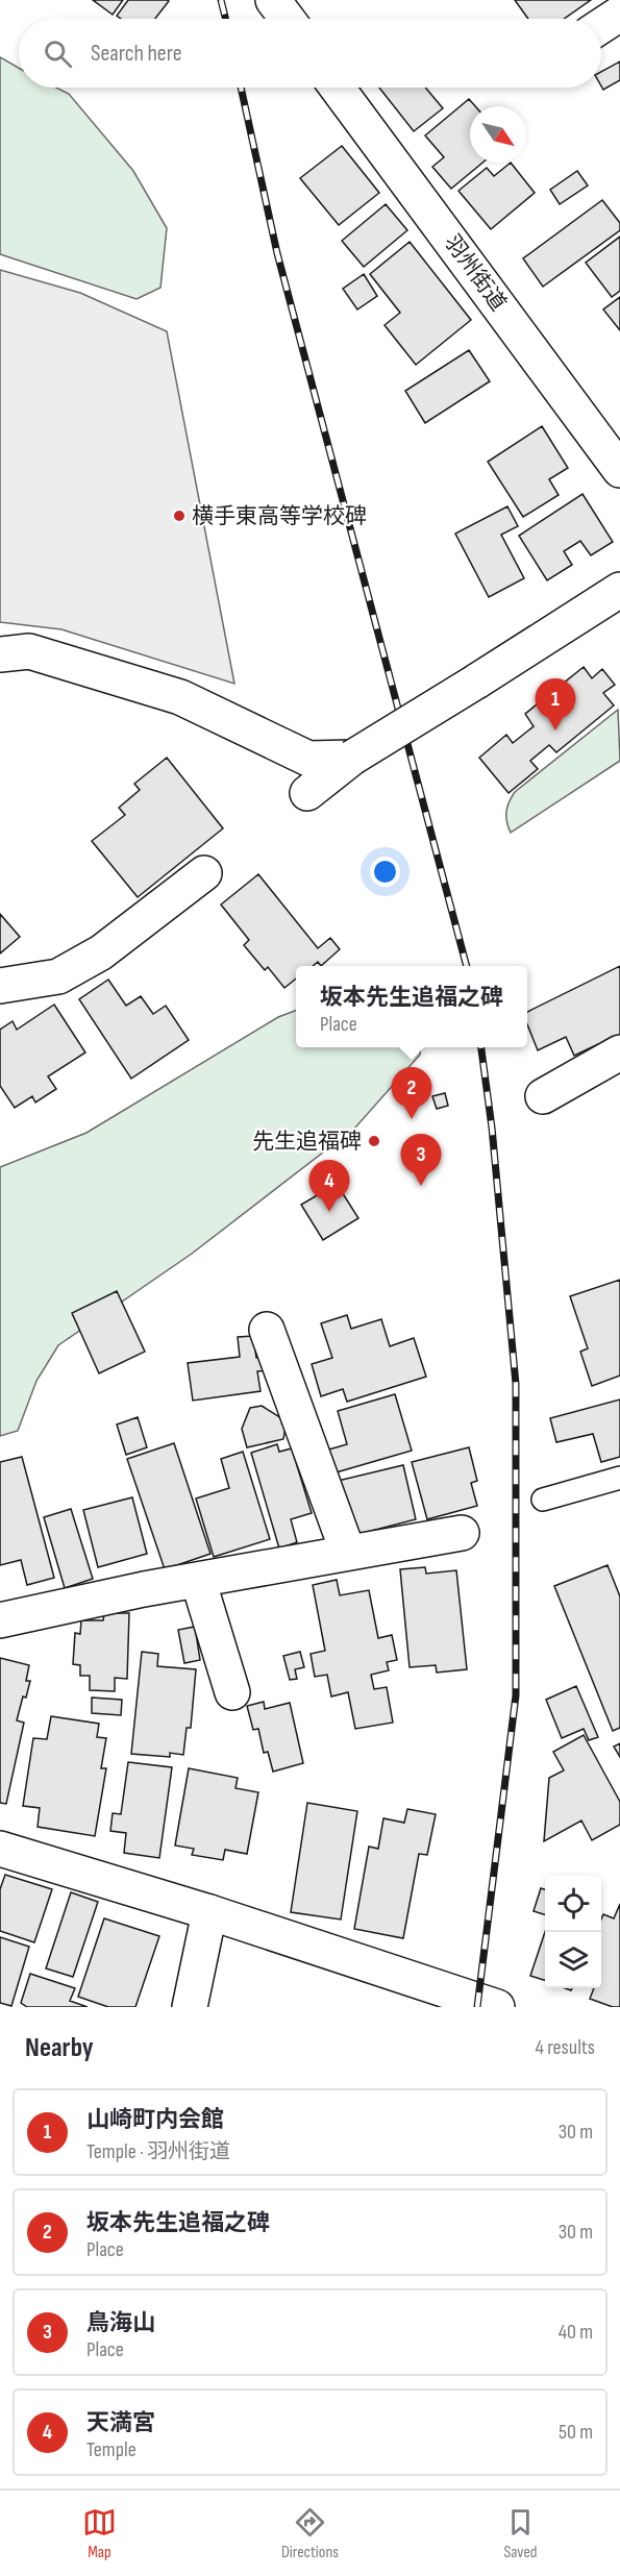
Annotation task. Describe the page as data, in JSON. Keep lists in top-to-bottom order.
{
  "streets": {
    "street": ["羽州街道"]
  },
  "places": ["横手東高等学校碑", "先生追福碑"],
  "north": "bottom right",
  "page": {
    "search": "Search here",
    "pins": [
      "1",
      "2",
      "3",
      "4"
    ],
    "popup": ["坂本先生追福之碑", "Place"],
    "heading": ["Nearby", "4 results"],
    "list": [
      {
        "mark": "1",
        "name": "山崎町内会館",
        "note": "Temple · 羽州街道",
        "value": "30 m"
      },
      {
        "mark": "2",
        "name": "坂本先生追福之碑",
        "note": "Place",
        "value": "30 m"
      },
      {
        "mark": "3",
        "name": "鳥海山",
        "note": "Place",
        "value": "40 m"
      },
      {
        "mark": "4",
        "name": "天満宮",
        "note": "Temple",
        "value": "50 m"
      }
    ],
    "nav": ["Map", "Directions", "Saved"]
  }
}
